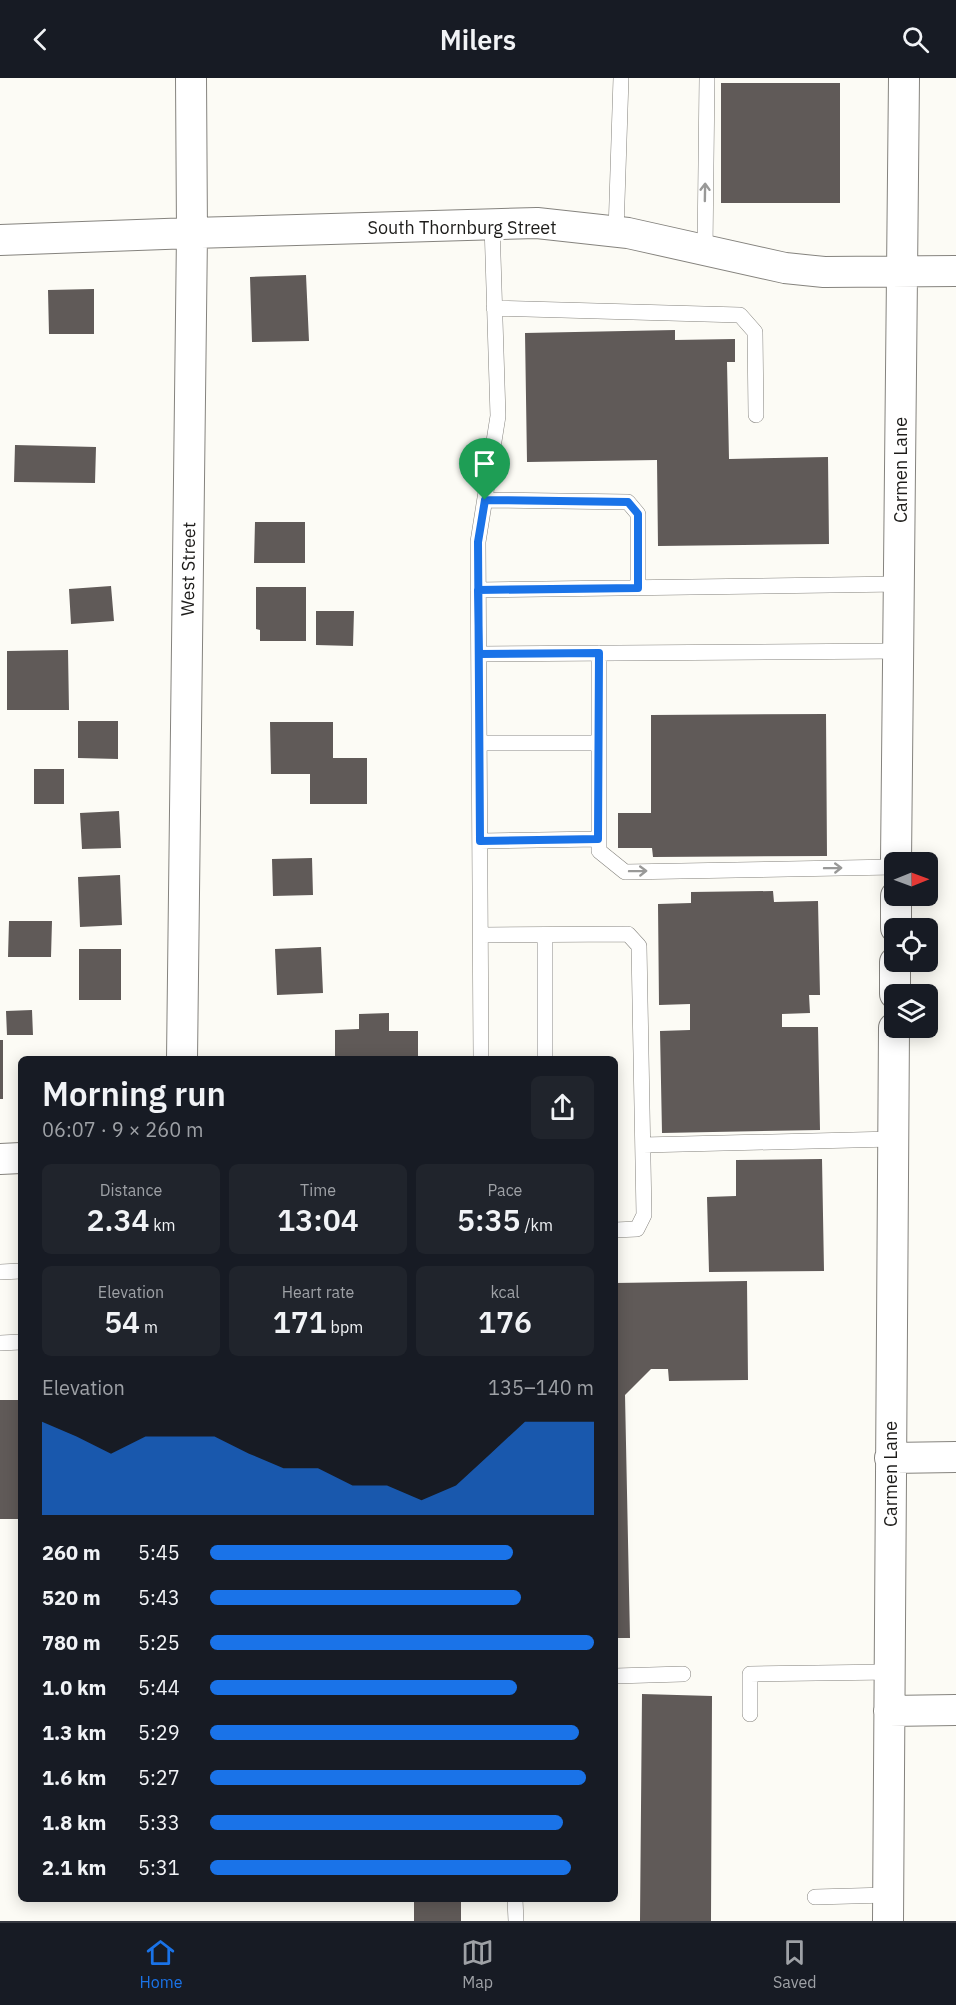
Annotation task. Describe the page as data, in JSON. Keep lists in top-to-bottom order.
{
  "streets": {
    "street": ["South Thornburg Street", "Carmen Lane", "West Street"]
  },
  "crossings": [
    ["South Thornburg Street", "Carmen Lane"],
    ["South Thornburg Street", "West Street"]
  ],
  "north": "right",
  "page": {
    "header": "Milers",
    "heading": ["Morning run", "06:07 · 9 × 260 m"],
    "stats": [
      ["Distance", "2.34 km"],
      ["Time", "13:04"],
      ["Pace", "5:35 /km"],
      ["Elevation", "54 m"],
      ["Heart rate", "171 bpm"],
      ["kcal", "176"]
    ],
    "chart": ["Elevation", "135–140 m"],
    "list": [
      {
        "name": "260 m",
        "note": "5:45"
      },
      {
        "name": "520 m",
        "note": "5:43"
      },
      {
        "name": "780 m",
        "note": "5:25"
      },
      {
        "name": "1.0 km",
        "note": "5:44"
      },
      {
        "name": "1.3 km",
        "note": "5:29"
      },
      {
        "name": "1.6 km",
        "note": "5:27"
      },
      {
        "name": "1.8 km",
        "note": "5:33"
      },
      {
        "name": "2.1 km",
        "note": "5:31"
      }
    ],
    "tabs": ["Home", "Map", "Saved"]
  }
}
